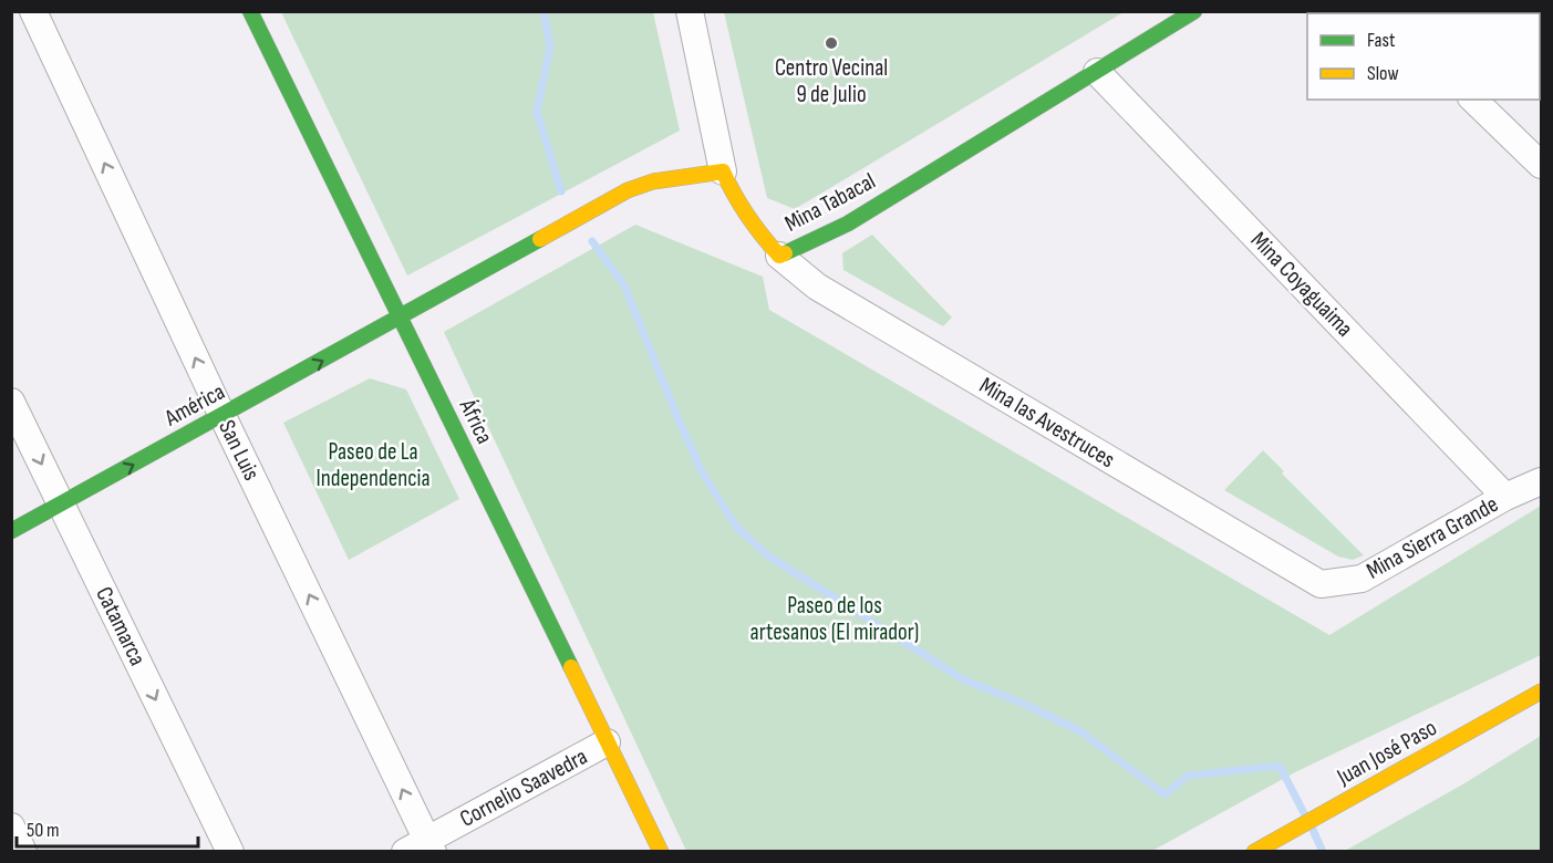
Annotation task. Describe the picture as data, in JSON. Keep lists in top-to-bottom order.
{
  "streets": {
    "street": [
      "Mina Tabacal",
      "Mina Coyaguaima",
      "América",
      "África",
      "Mina las Avestruces",
      "San Luis",
      "Mina Sierra Grande",
      "Catamarca",
      "Juan José Paso",
      "Cornelio Saavedra"
    ]
  },
  "crossings": [
    ["Mina Tabacal", "Mina Coyaguaima"],
    ["Mina Tabacal", "Mina las Avestruces"],
    ["Mina Coyaguaima", "Mina Sierra Grande"],
    ["América", "África"],
    ["América", "San Luis"],
    ["América", "Catamarca"],
    ["África", "Cornelio Saavedra"],
    ["Mina las Avestruces", "Mina Sierra Grande"],
    ["San Luis", "Cornelio Saavedra"]
  ],
  "one_way": ["América", "San Luis", "Catamarca"],
  "parks": ["Paseo de La Independencia", "Paseo de los artesanos (El mirador)"],
  "places": ["Centro Vecinal 9 de Julio"],
  "legend": ["Fast", "Slow"],
  "scale_bar": "50 m"
}
